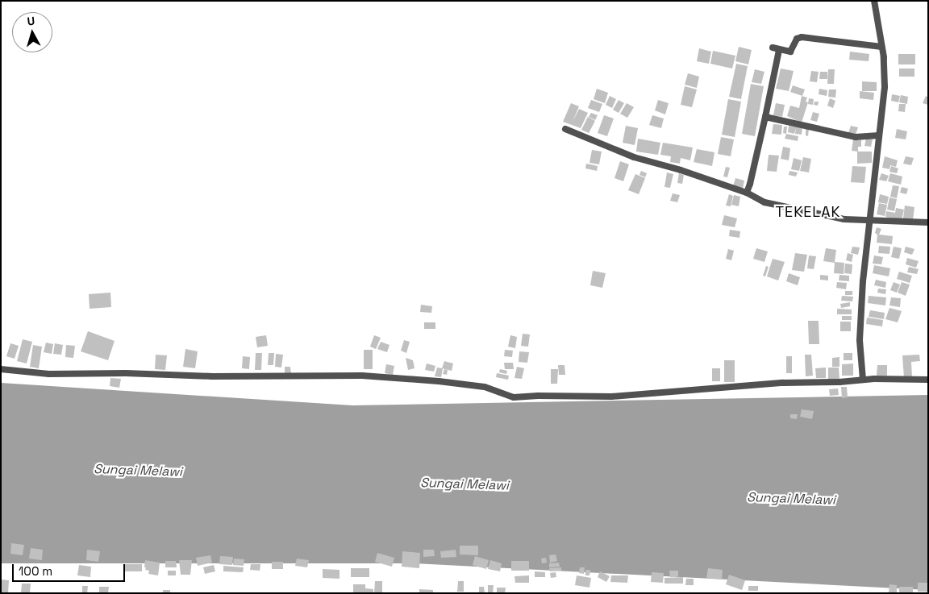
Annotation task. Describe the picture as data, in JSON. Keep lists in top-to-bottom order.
{
  "districts": ["TEKELAK"],
  "water": ["Sungai Melawi"],
  "scale_bar": "100 m",
  "north": "top"
}
